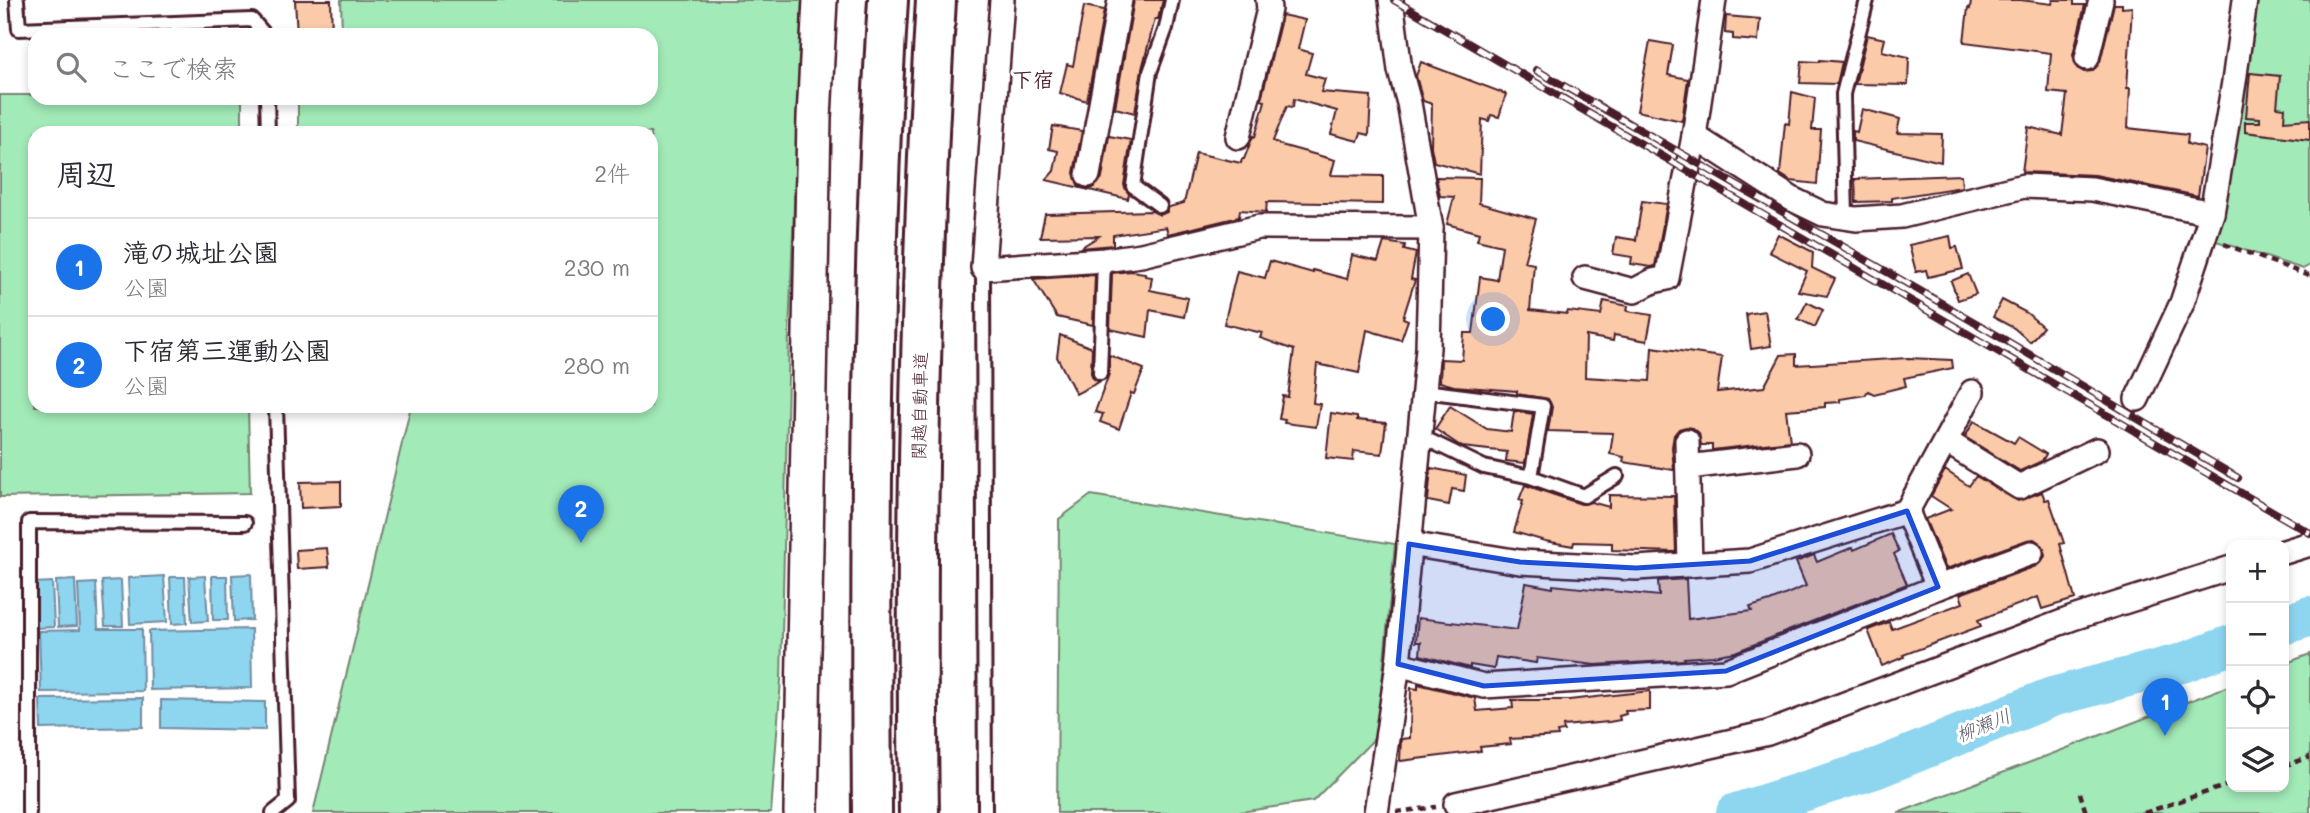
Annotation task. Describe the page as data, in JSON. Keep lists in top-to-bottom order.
{
  "streets": {
    "highway": ["関越自動車道"]
  },
  "districts": ["下宿"],
  "water": ["柳瀬川"],
  "page": {
    "search": "ここで検索",
    "heading": ["周辺", "2件"],
    "list": [
      {
        "mark": "1",
        "name": "滝の城址公園",
        "note": "公園",
        "value": "230 m"
      },
      {
        "mark": "2",
        "name": "下宿第三運動公園",
        "note": "公園",
        "value": "280 m"
      }
    ],
    "pins": ["2", "1"],
    "map_buttons": ["+", "−"]
  }
}
